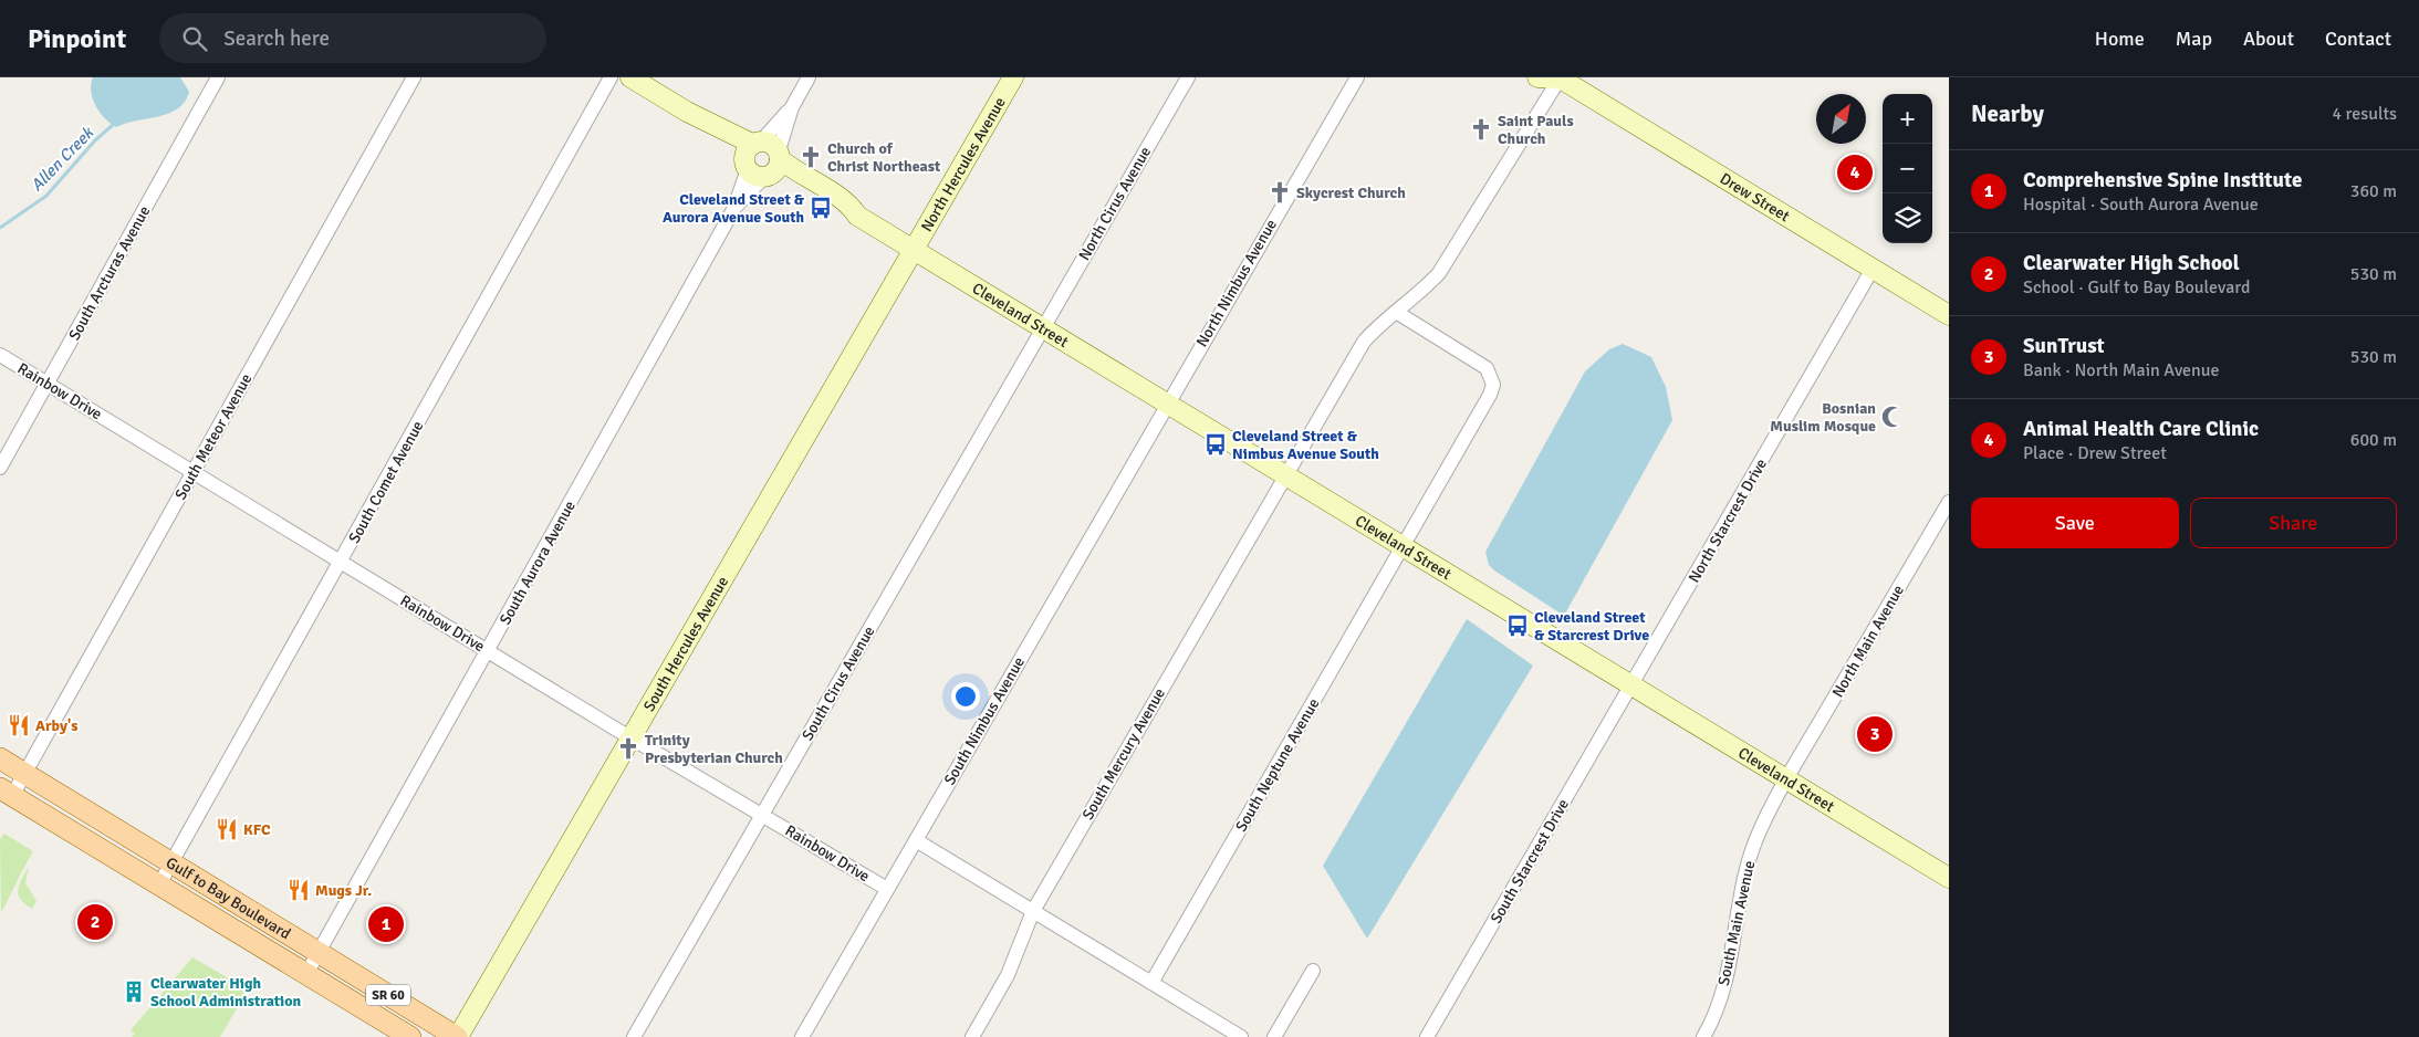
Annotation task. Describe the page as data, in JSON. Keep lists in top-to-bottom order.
{
  "streets": {
    "main road": ["Gulf to Bay Boulevard", "SR 60"],
    "street": [
      "North Hercules Avenue",
      "Drew Street",
      "North Cirus Avenue",
      "South Arcturas Avenue",
      "North Nimbus Avenue",
      "Cleveland Street",
      "Rainbow Drive",
      "South Meteor Avenue",
      "South Comet Avenue",
      "North Starcrest Drive",
      "South Aurora Avenue",
      "North Main Avenue",
      "South Hercules Avenue",
      "South Cirus Avenue",
      "South Nimbus Avenue",
      "South Mercury Avenue",
      "South Neptune Avenue",
      "South Starcrest Drive",
      "South Main Avenue"
    ]
  },
  "crossings": [
    ["North Hercules Avenue", "Cleveland Street"],
    ["North Hercules Avenue", "South Hercules Avenue"],
    ["Drew Street", "North Starcrest Drive"],
    ["Drew Street", "South Mercury Avenue"],
    ["North Cirus Avenue", "Cleveland Street"],
    ["North Cirus Avenue", "South Cirus Avenue"],
    ["South Arcturas Avenue", "Rainbow Drive"],
    ["North Nimbus Avenue", "Cleveland Street"],
    ["North Nimbus Avenue", "South Nimbus Avenue"],
    ["Cleveland Street", "North Starcrest Drive"],
    ["Cleveland Street", "South Aurora Avenue"],
    ["Cleveland Street", "North Main Avenue"],
    ["Cleveland Street", "South Hercules Avenue"],
    ["Cleveland Street", "South Cirus Avenue"],
    ["Cleveland Street", "South Nimbus Avenue"],
    ["Cleveland Street", "South Mercury Avenue"],
    ["Cleveland Street", "South Neptune Avenue"],
    ["Cleveland Street", "South Starcrest Drive"],
    ["Cleveland Street", "South Main Avenue"],
    ["Rainbow Drive", "South Meteor Avenue"],
    ["Rainbow Drive", "South Comet Avenue"],
    ["Rainbow Drive", "South Aurora Avenue"],
    ["Rainbow Drive", "South Hercules Avenue"],
    ["Rainbow Drive", "South Cirus Avenue"],
    ["Rainbow Drive", "South Nimbus Avenue"],
    ["South Meteor Avenue", "Gulf to Bay Boulevard"],
    ["South Comet Avenue", "Gulf to Bay Boulevard"],
    ["North Starcrest Drive", "South Starcrest Drive"],
    ["South Aurora Avenue", "Gulf to Bay Boulevard"],
    ["North Main Avenue", "South Main Avenue"],
    ["South Hercules Avenue", "Gulf to Bay Boulevard"],
    ["South Mercury Avenue", "South Neptune Avenue"]
  ],
  "water": ["Allen Creek"],
  "places": {
    "church": [
      "Saint Pauls Church",
      "Church of Christ Northeast",
      "Skycrest Church",
      "Trinity Presbyterian Church"
    ],
    "bus stop": ["Cleveland Street & Aurora Avenue South", "Cleveland Street & Nimbus Avenue South", "Cleveland Street & Starcrest Drive"],
    "mosque": ["Bosnian Muslim Mosque"],
    "restaurant": ["Arby's", "KFC", "Mugs Jr."],
    "building": ["Clearwater High School Administration"]
  },
  "north": "top right",
  "page": {
    "header": "Pinpoint",
    "search": "Search here",
    "nav": [
      "Home",
      "Map",
      "About",
      "Contact"
    ],
    "heading": ["Nearby", "4 results"],
    "map_buttons": ["+", "−"],
    "list": [
      {
        "mark": "1",
        "name": "Comprehensive Spine Institute",
        "note": "Hospital · South Aurora Avenue",
        "value": "360 m"
      },
      {
        "mark": "2",
        "name": "Clearwater High School",
        "note": "School · Gulf to Bay Boulevard",
        "value": "530 m"
      },
      {
        "mark": "3",
        "name": "SunTrust",
        "note": "Bank · North Main Avenue",
        "value": "530 m"
      },
      {
        "mark": "4",
        "name": "Animal Health Care Clinic",
        "note": "Place · Drew Street",
        "value": "600 m"
      }
    ],
    "pins": [
      "4",
      "3",
      "2",
      "1"
    ],
    "buttons": ["Save", "Share"]
  }
}
